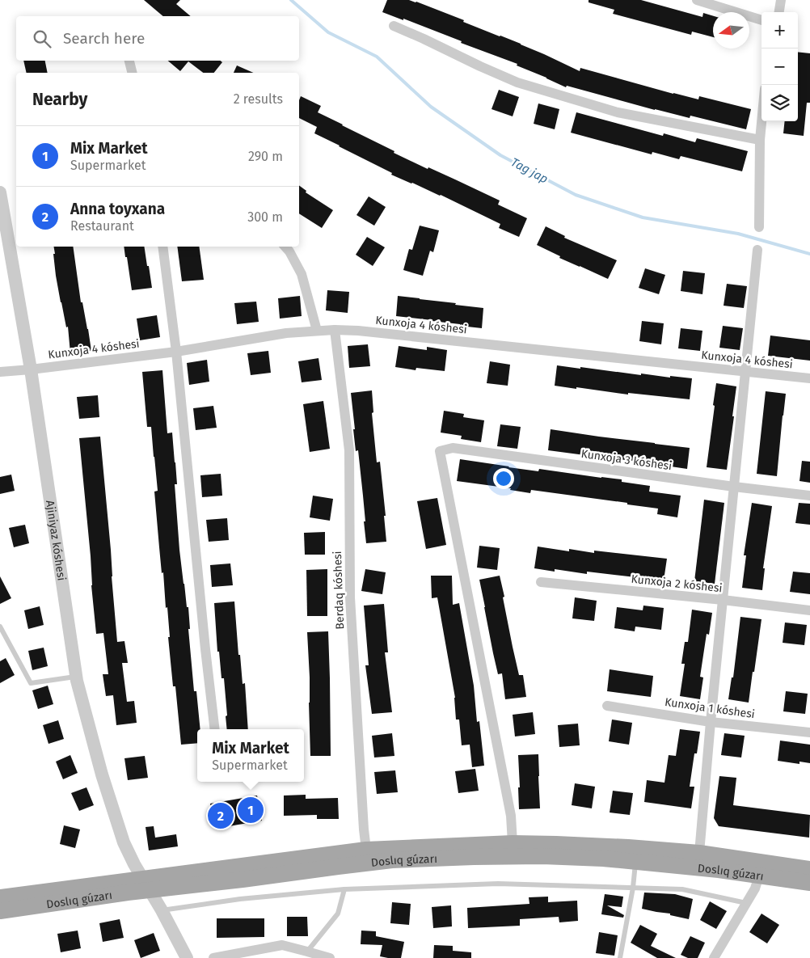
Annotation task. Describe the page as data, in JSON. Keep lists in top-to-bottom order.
{
  "streets": {
    "main road": ["Doslıq gúzarı"],
    "street": [
      "Kunxoja 4 kóshesi",
      "Kunxoja 3 kóshesi",
      "Ajiniyaz kóshesi",
      "Kunxoja 2 kóshesi",
      "Berdaq kóshesi",
      "Kunxoja 1 kóshesi"
    ]
  },
  "crossings": [
    ["Kunxoja 4 kóshesi", "Ajiniyaz kóshesi"],
    ["Kunxoja 4 kóshesi", "Berdaq kóshesi"],
    ["Kunxoja 3 kóshesi", "Doslıq gúzarı"],
    ["Ajiniyaz kóshesi", "Doslıq gúzarı"],
    ["Berdaq kóshesi", "Doslıq gúzarı"]
  ],
  "water": ["Tag jap"],
  "north": "left",
  "page": {
    "map_buttons": ["+", "−"],
    "search": "Search here",
    "heading": ["Nearby", "2 results"],
    "list": [
      {
        "mark": "1",
        "name": "Mix Market",
        "note": "Supermarket",
        "value": "290 m"
      },
      {
        "mark": "2",
        "name": "Anna toyxana",
        "note": "Restaurant",
        "value": "300 m"
      }
    ],
    "popup": ["Mix Market", "Supermarket"],
    "pins": ["1", "2"]
  }
}
